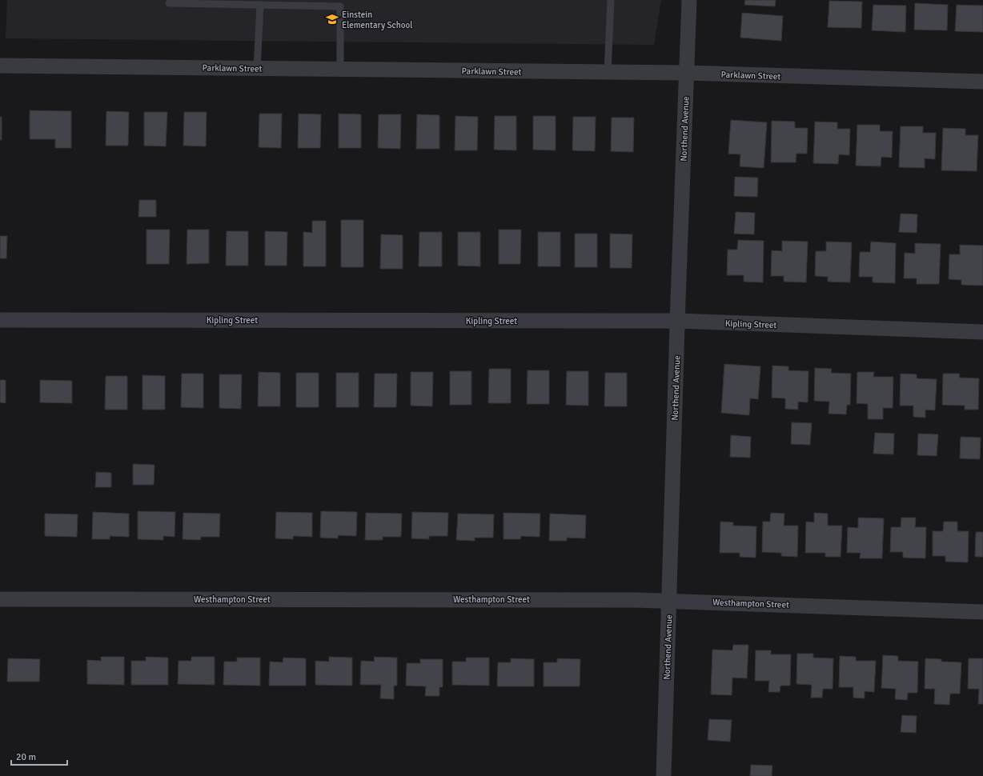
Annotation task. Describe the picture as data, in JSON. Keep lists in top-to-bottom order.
{
  "streets": {
    "street": [
      "Parklawn Street",
      "Northend Avenue",
      "Kipling Street",
      "Westhampton Street"
    ]
  },
  "crossings": [
    ["Parklawn Street", "Northend Avenue"],
    ["Northend Avenue", "Kipling Street"],
    ["Northend Avenue", "Westhampton Street"]
  ],
  "places": {
    "school or university": ["Einstein Elementary School"]
  },
  "scale_bar": "20 m"
}
